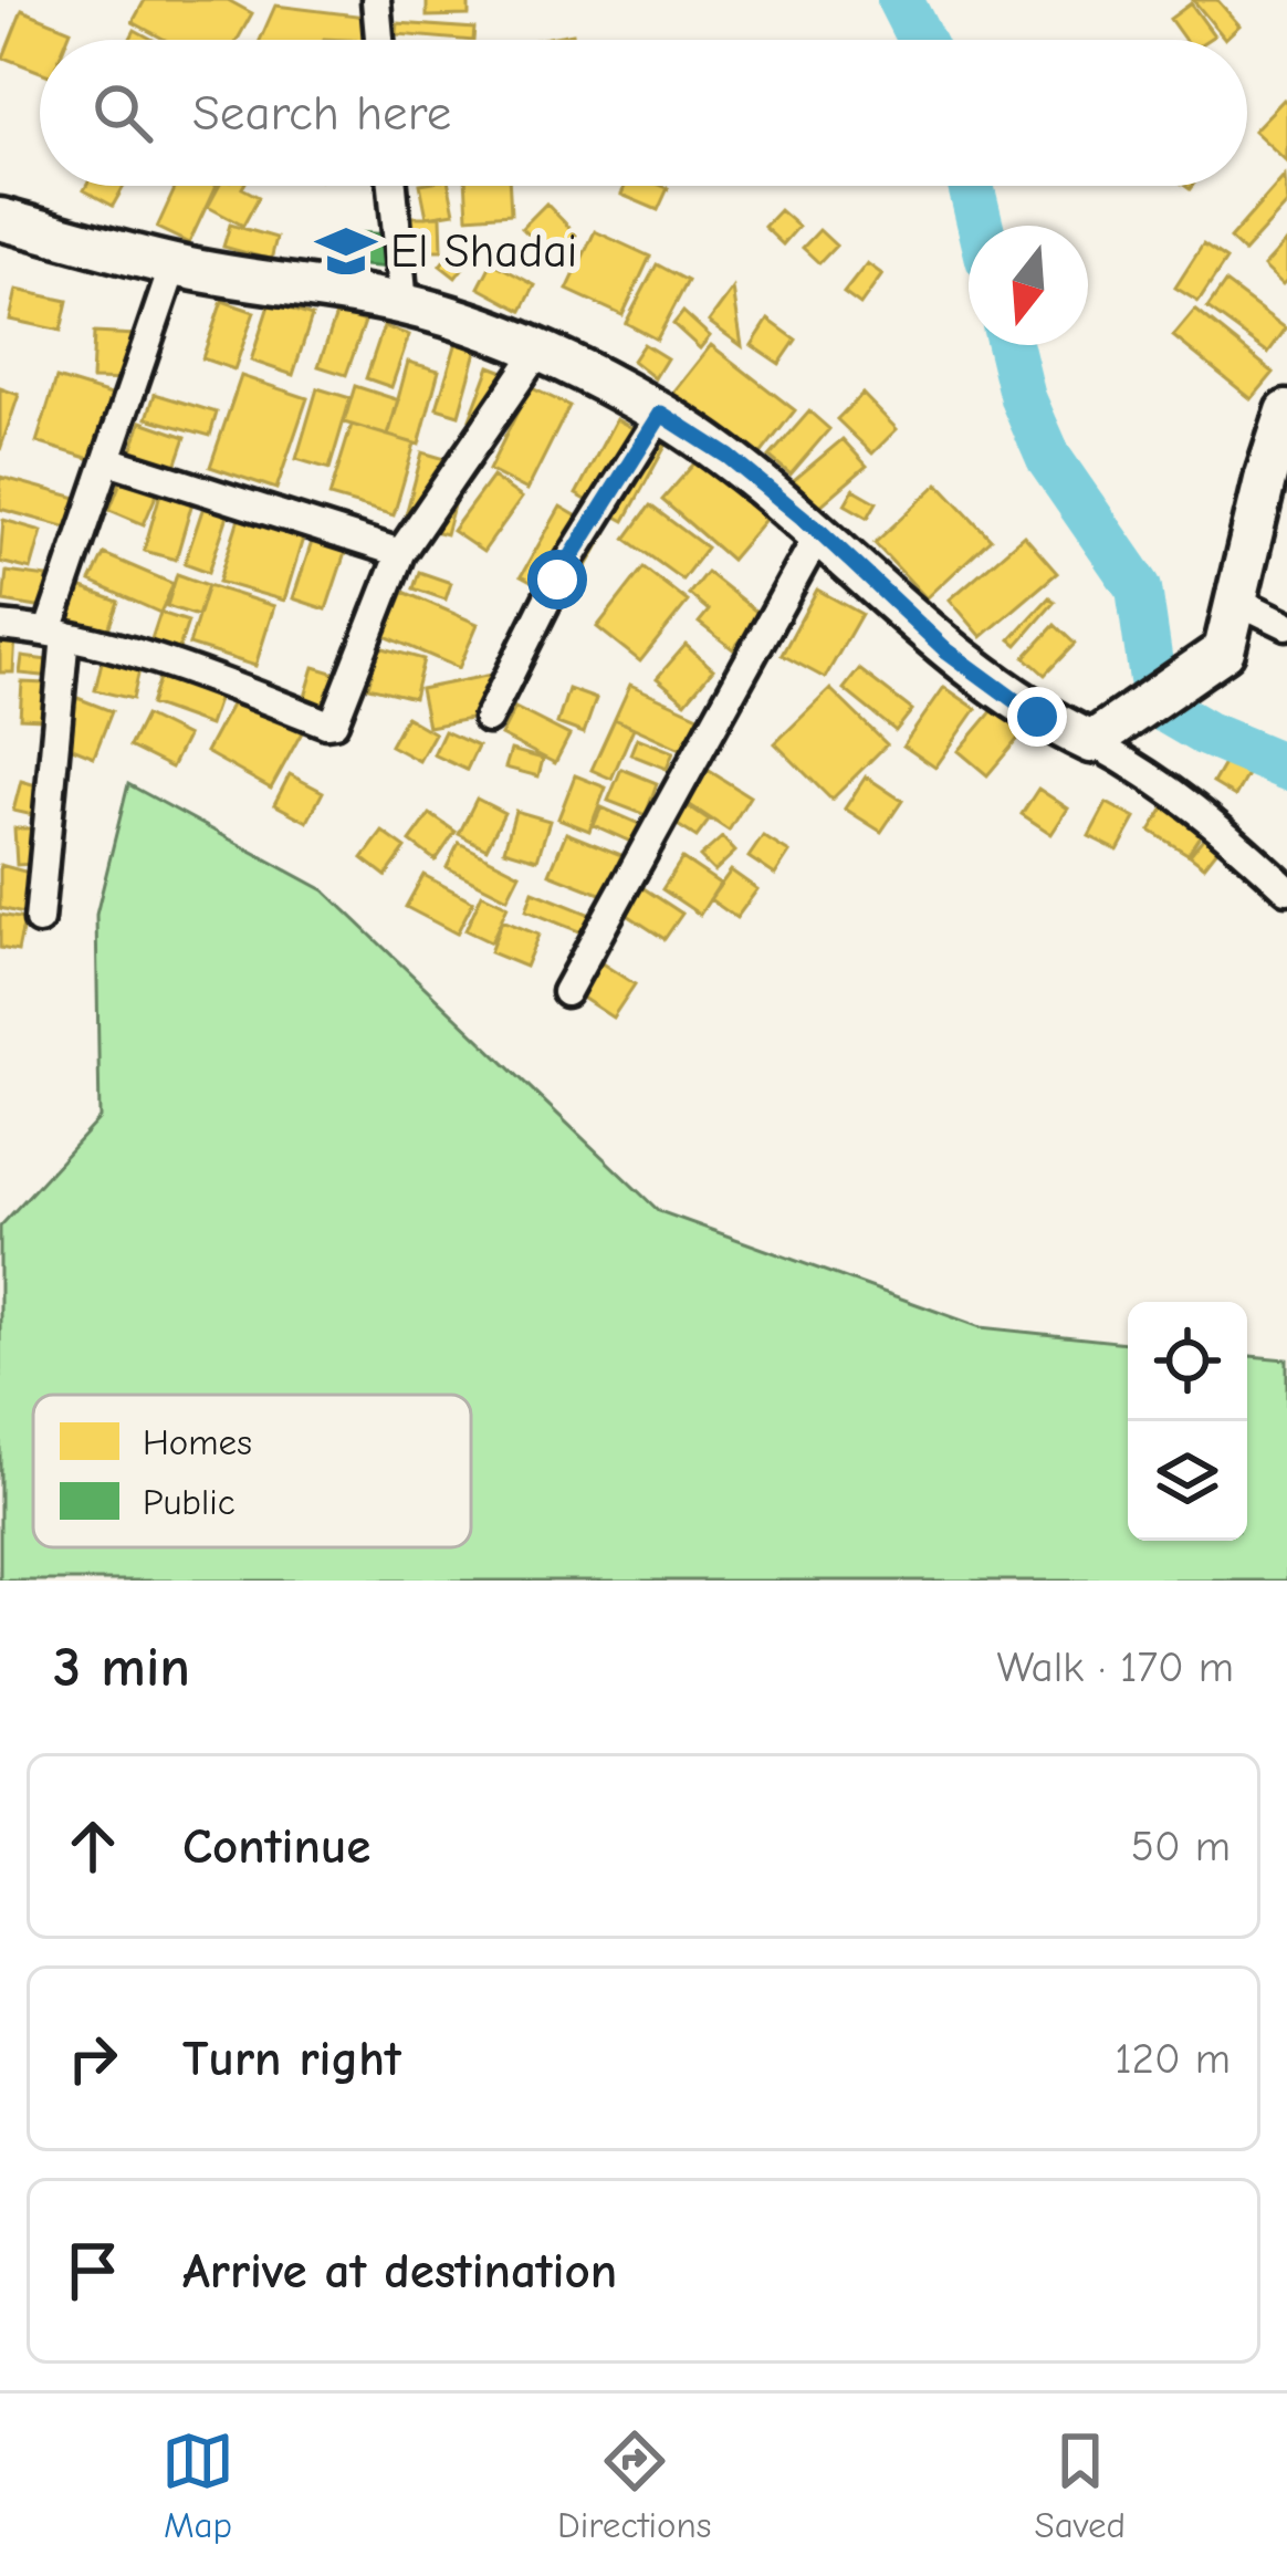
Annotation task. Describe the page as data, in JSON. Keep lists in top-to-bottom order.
{
  "places": {
    "school or university": ["El Shadai"]
  },
  "legend": ["Homes", "Public"],
  "north": "bottom",
  "page": {
    "search": "Search here",
    "heading": ["3 min", "Walk · 170 m"],
    "list": [
      ["Continue", "50 m"],
      ["Turn right", "120 m"],
      "Arrive at destination"
    ],
    "nav": ["Map", "Directions", "Saved"]
  }
}
